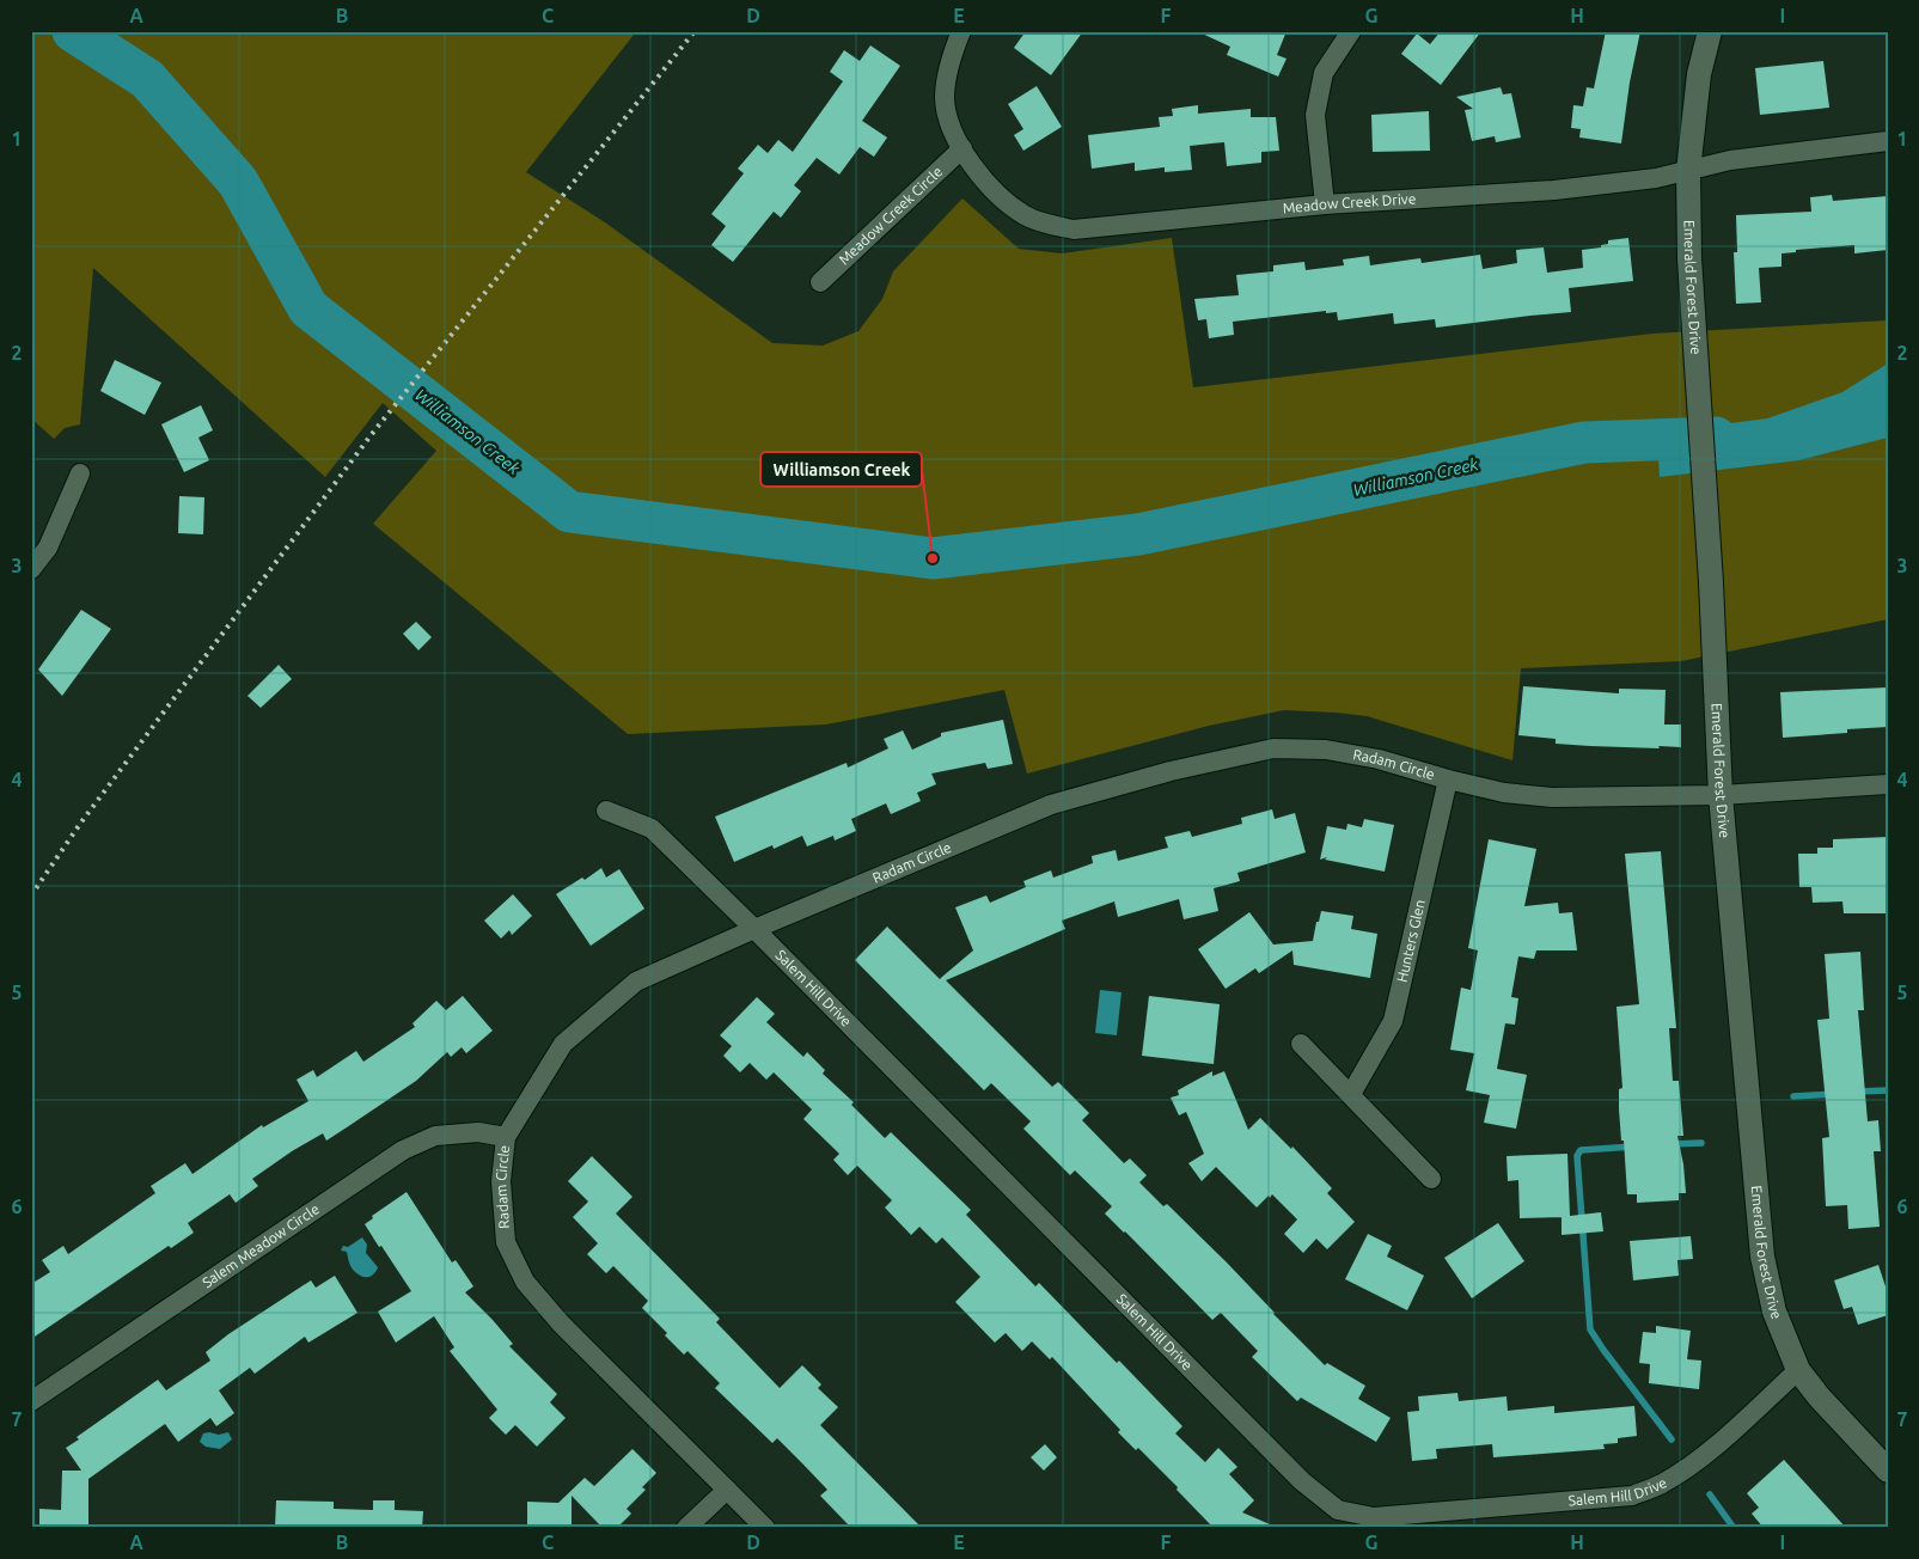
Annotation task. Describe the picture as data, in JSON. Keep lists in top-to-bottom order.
{
  "streets": {
    "street": [
      "Meadow Creek Drive",
      "Meadow Creek Circle",
      "Emerald Forest Drive",
      "Radam Circle",
      "Hunters Glen",
      "Salem Hill Drive",
      "Salem Meadow Circle"
    ]
  },
  "crossings": [
    ["Meadow Creek Drive", "Meadow Creek Circle"],
    ["Meadow Creek Drive", "Emerald Forest Drive"],
    ["Emerald Forest Drive", "Radam Circle"],
    ["Emerald Forest Drive", "Salem Hill Drive"],
    ["Radam Circle", "Hunters Glen"],
    ["Radam Circle", "Salem Hill Drive"],
    ["Radam Circle", "Salem Meadow Circle"]
  ],
  "water": ["Williamson Creek"],
  "places": ["Williamson Creek"],
  "grid": {
    "columns": [
      "A",
      "B",
      "C",
      "D",
      "E",
      "F",
      "G",
      "H",
      "I"
    ],
    "rows": [
      "1",
      "2",
      "3",
      "4",
      "5",
      "6",
      "7"
    ]
  }
}
